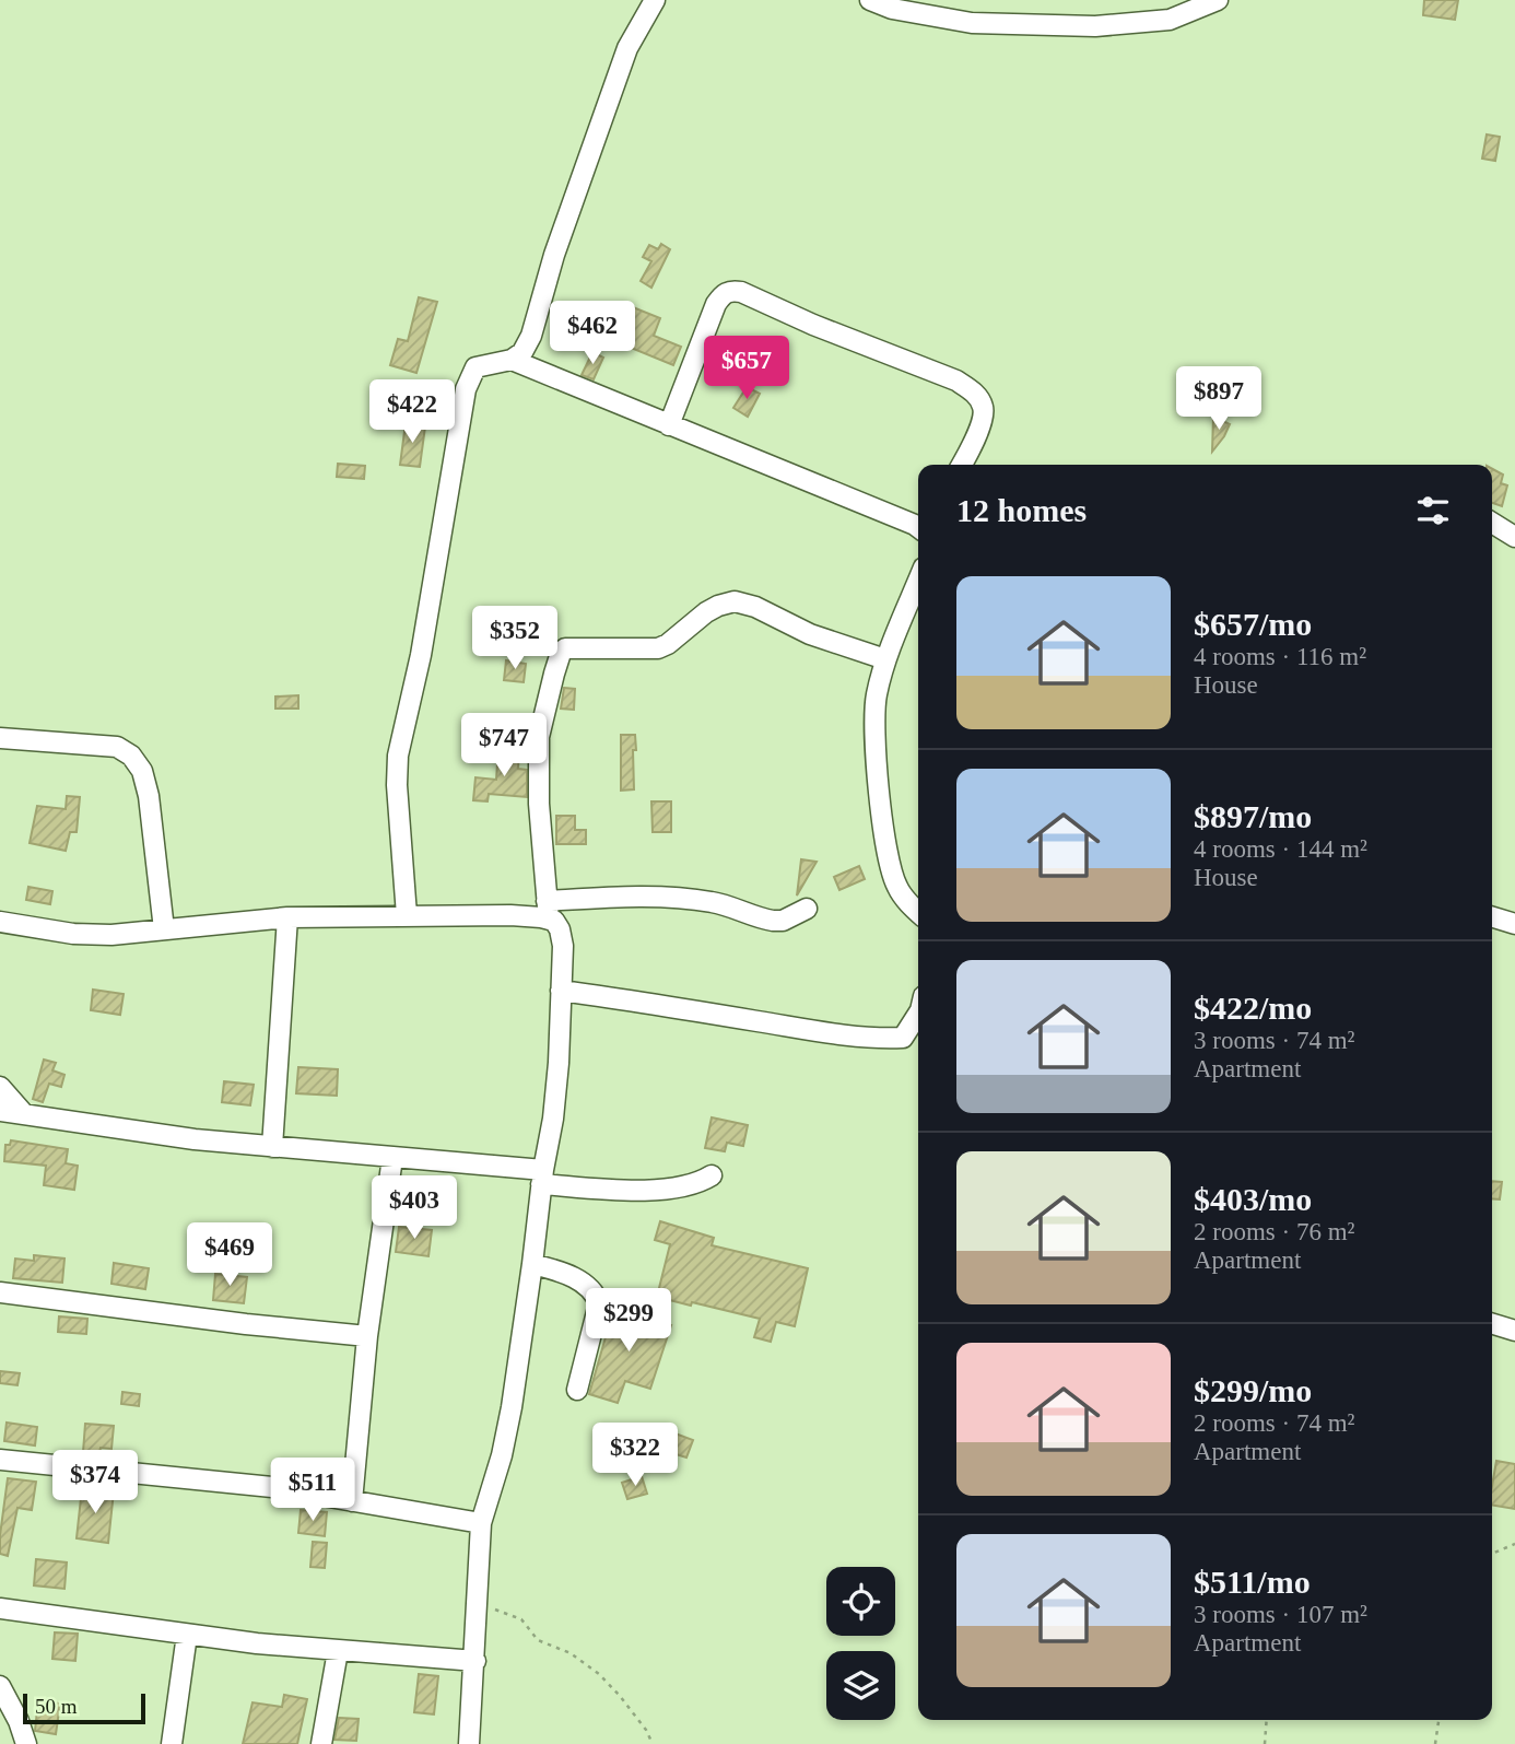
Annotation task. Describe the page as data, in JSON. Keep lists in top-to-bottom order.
{
  "scale_bar": "50 m",
  "page": {
    "price": [
      "$462",
      "$657",
      "$897",
      "$422",
      "$352",
      "$747",
      "$403",
      "$469",
      "$299",
      "$322",
      "$374",
      "$511"
    ],
    "heading": "12 homes",
    "list": [
      {
        "name": "$657/mo",
        "note": "4 rooms · 116 m² · House"
      },
      {
        "name": "$897/mo",
        "note": "4 rooms · 144 m² · House"
      },
      {
        "name": "$422/mo",
        "note": "3 rooms · 74 m² · Apartment"
      },
      {
        "name": "$403/mo",
        "note": "2 rooms · 76 m² · Apartment"
      },
      {
        "name": "$299/mo",
        "note": "2 rooms · 74 m² · Apartment"
      },
      {
        "name": "$511/mo",
        "note": "3 rooms · 107 m² · Apartment"
      }
    ],
    "scale": "50 m"
  }
}
